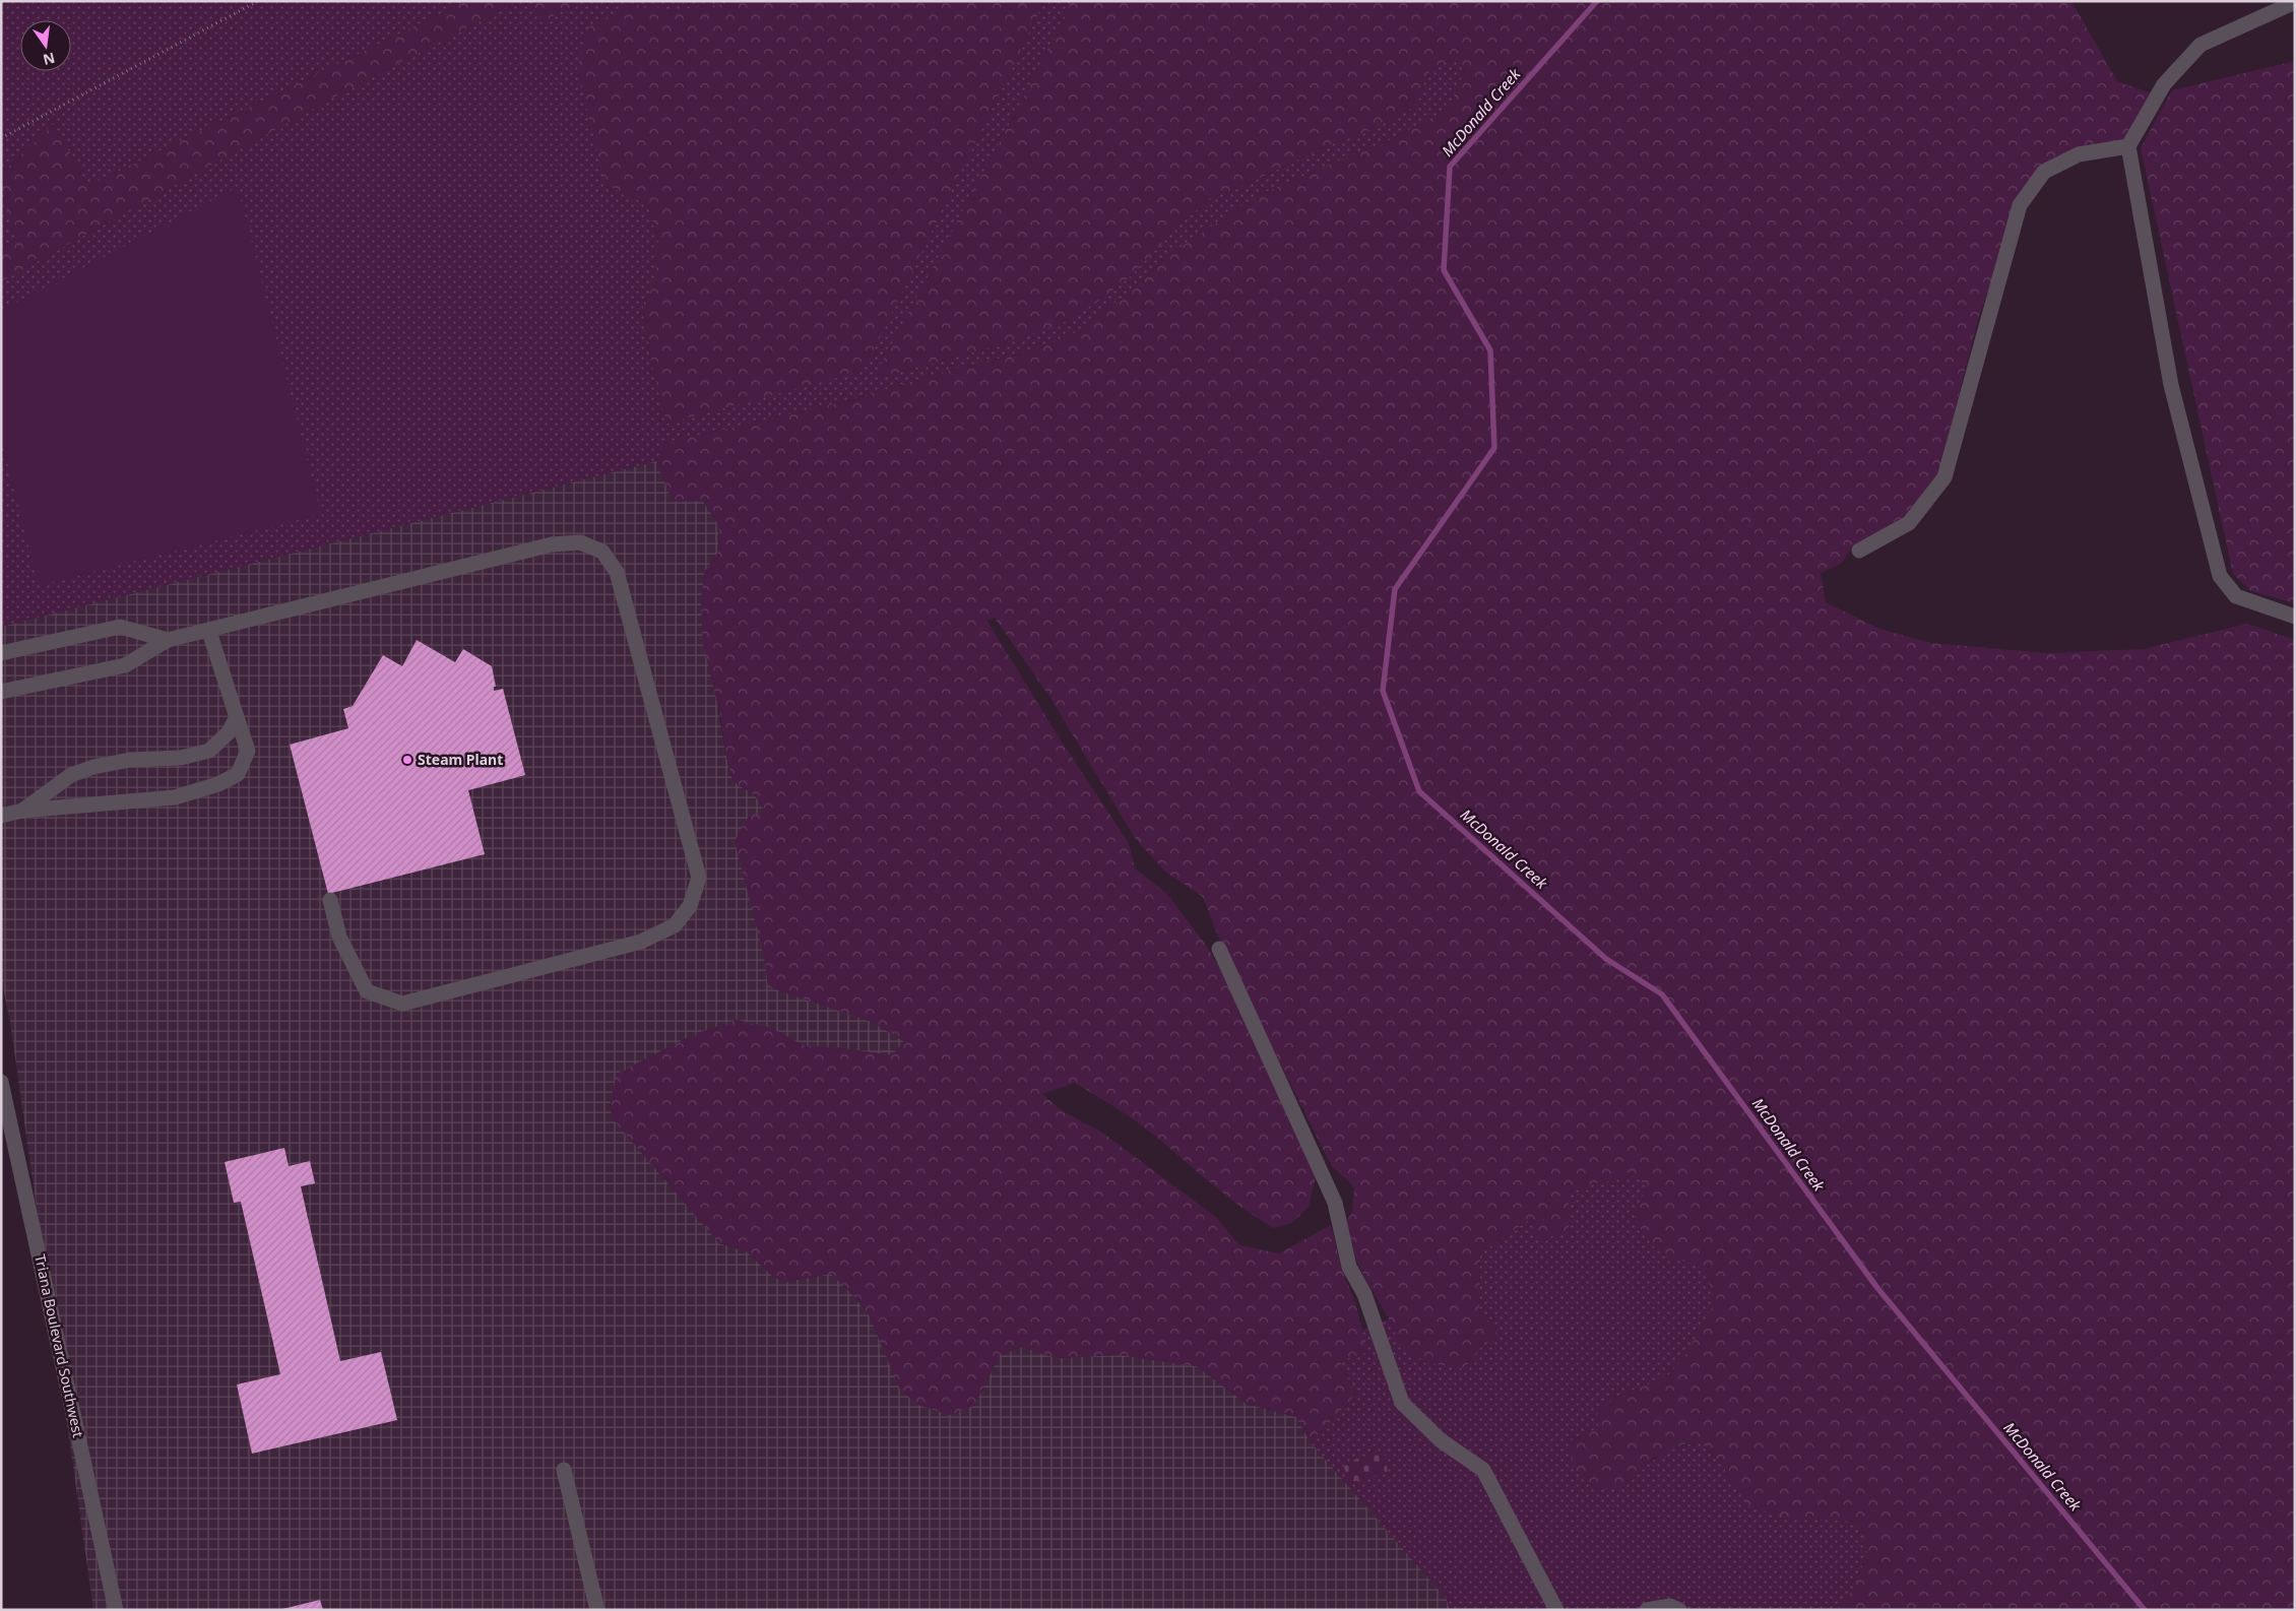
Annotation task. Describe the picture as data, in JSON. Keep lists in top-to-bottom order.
{
  "streets": {
    "street": ["Triana Boulevard Southwest"]
  },
  "water": ["McDonald Creek"],
  "places": ["Steam Plant"],
  "north": "bottom"
}
